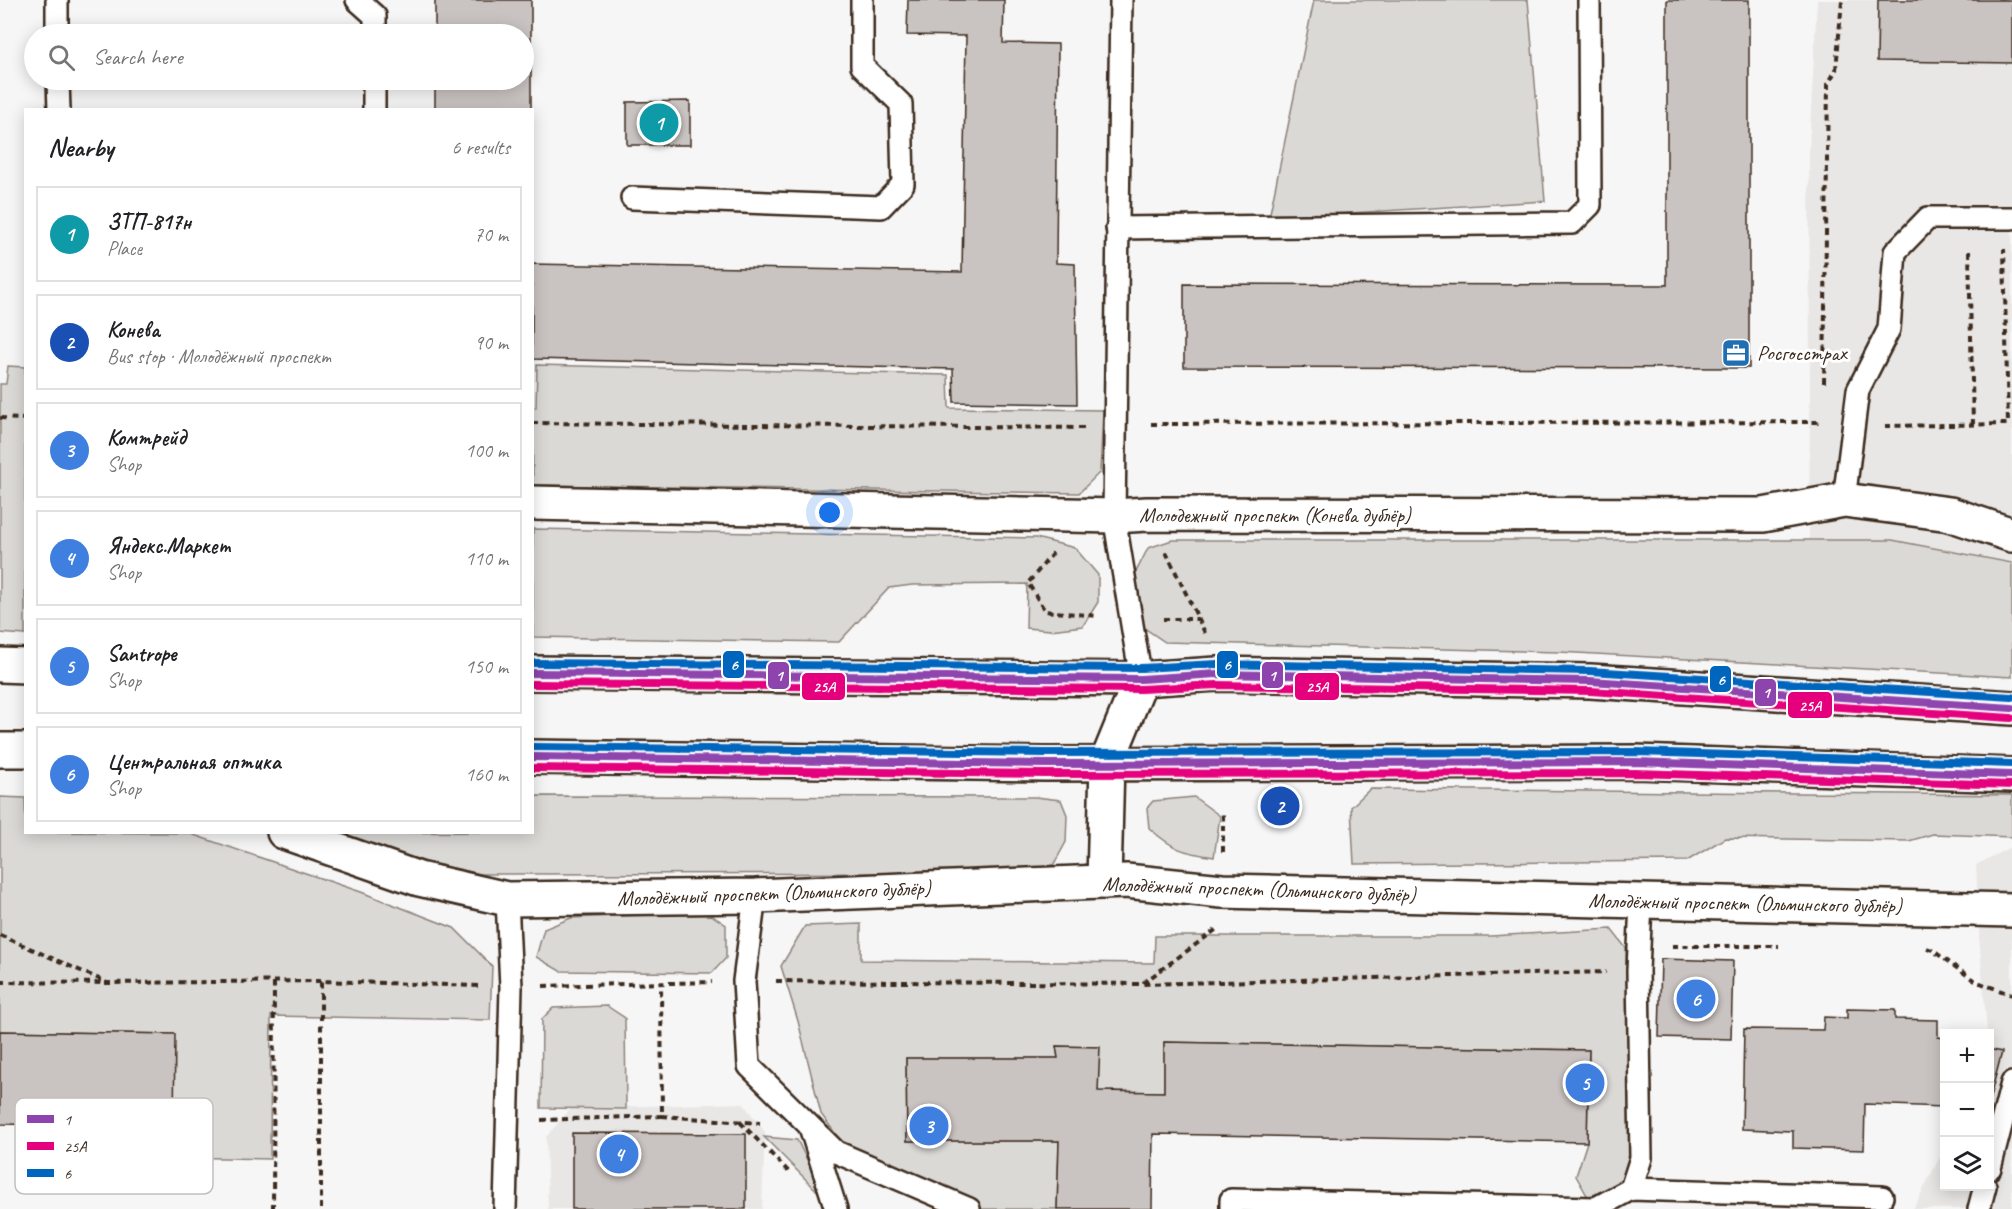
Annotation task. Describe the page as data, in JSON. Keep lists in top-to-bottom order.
{
  "streets": {
    "street": ["Молодежный проспект (Конева дублёр)", "Молодёжный проспект (Ольминского дублёр)"]
  },
  "places": {
    "office": ["Росгосстрах"]
  },
  "lines": ["transit line 6", "transit line 1", "transit line 25А"],
  "legend": ["1", "25А", "6"],
  "page": {
    "search": "Search here",
    "pins": [
      "1",
      "2",
      "6",
      "5",
      "3",
      "4"
    ],
    "heading": ["Nearby", "6 results"],
    "list": [
      {
        "mark": "1",
        "name": "ЗТП-817н",
        "note": "Place",
        "value": "70 m"
      },
      {
        "mark": "2",
        "name": "Конева",
        "note": "Bus stop · Молодёжный проспект",
        "value": "90 m"
      },
      {
        "mark": "3",
        "name": "Комтрейд",
        "note": "Shop",
        "value": "100 m"
      },
      {
        "mark": "4",
        "name": "Яндекс.Маркет",
        "note": "Shop",
        "value": "110 m"
      },
      {
        "mark": "5",
        "name": "Santrope",
        "note": "Shop",
        "value": "150 m"
      },
      {
        "mark": "6",
        "name": "Центральная оптика",
        "note": "Shop",
        "value": "160 m"
      }
    ],
    "map_buttons": ["+", "−"]
  }
}
